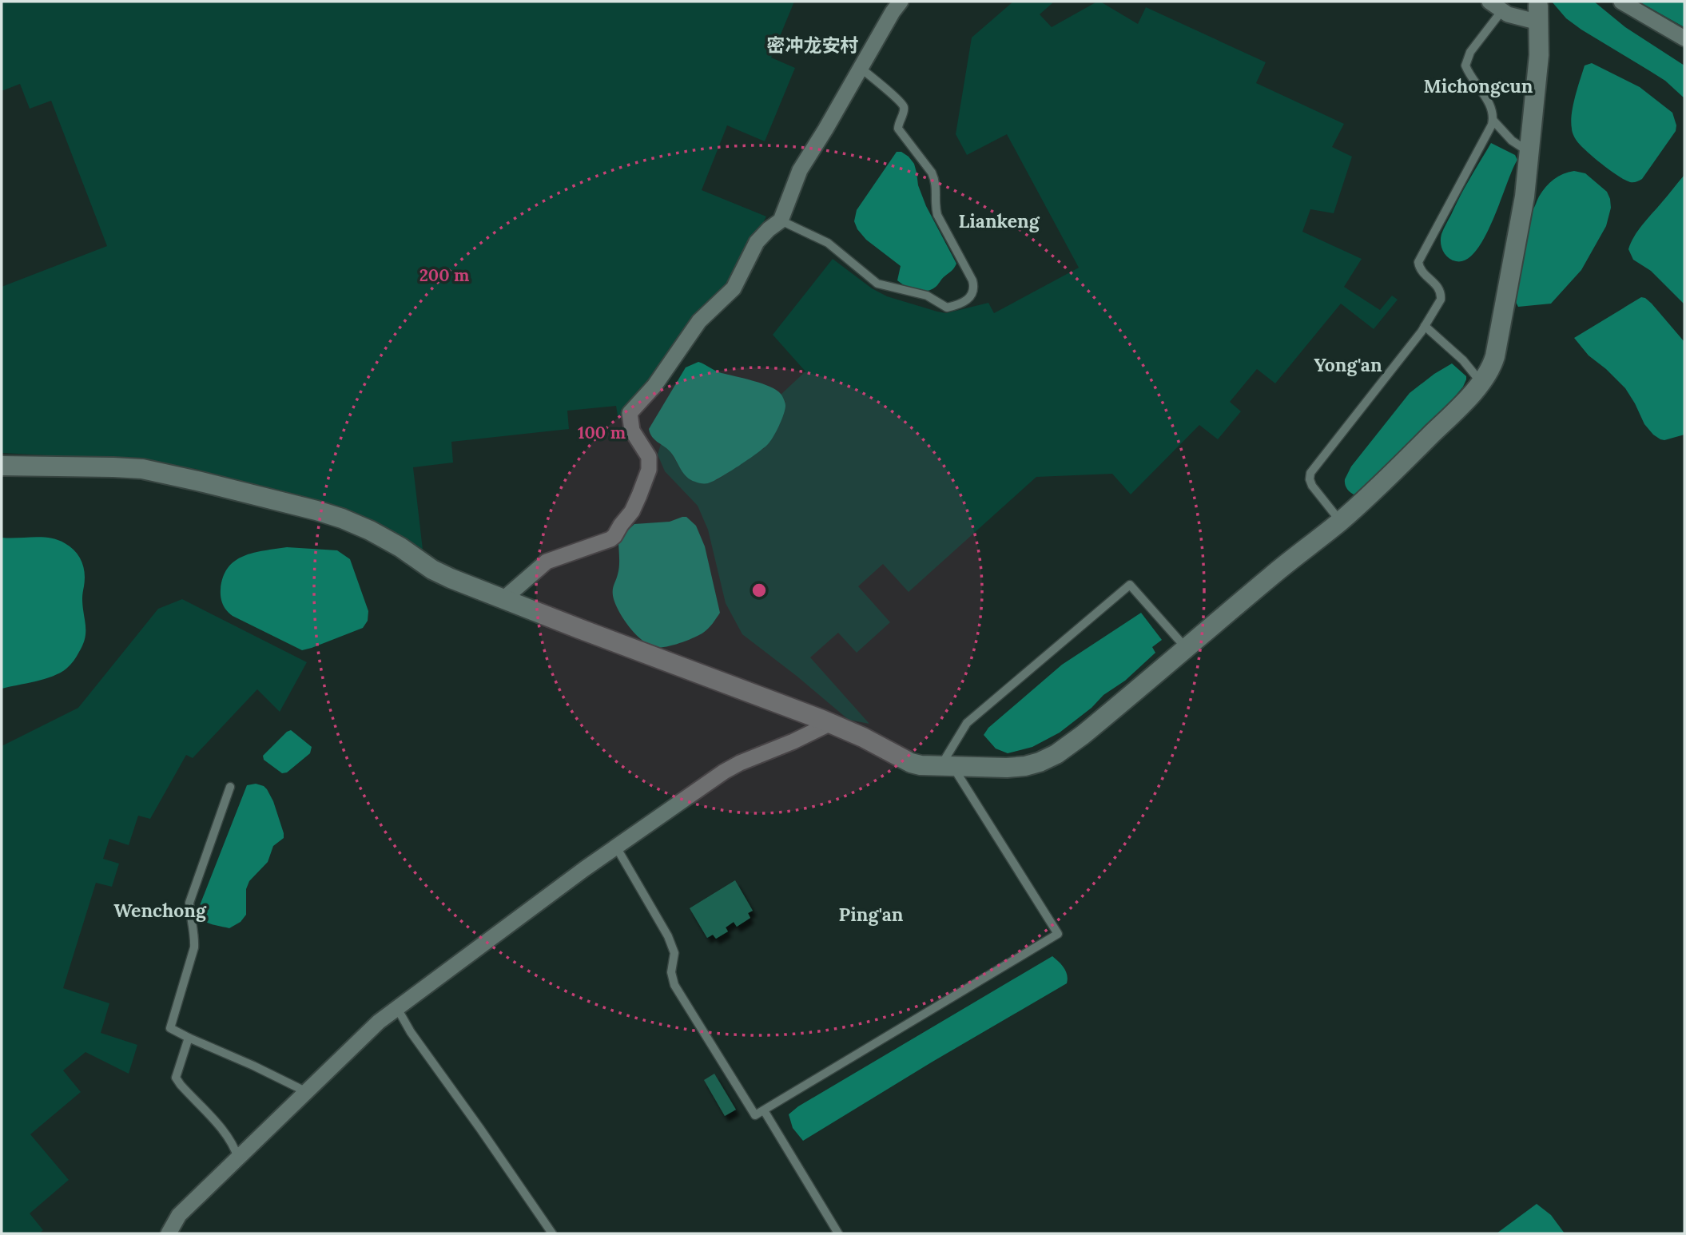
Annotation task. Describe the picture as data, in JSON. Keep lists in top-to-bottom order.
{
  "districts": [
    "密冲龙安村",
    "Michongcun",
    "Liankeng",
    "Yong'an",
    "Wenchong",
    "Ping'an"
  ],
  "rings": ["200 m", "100 m"]
}
